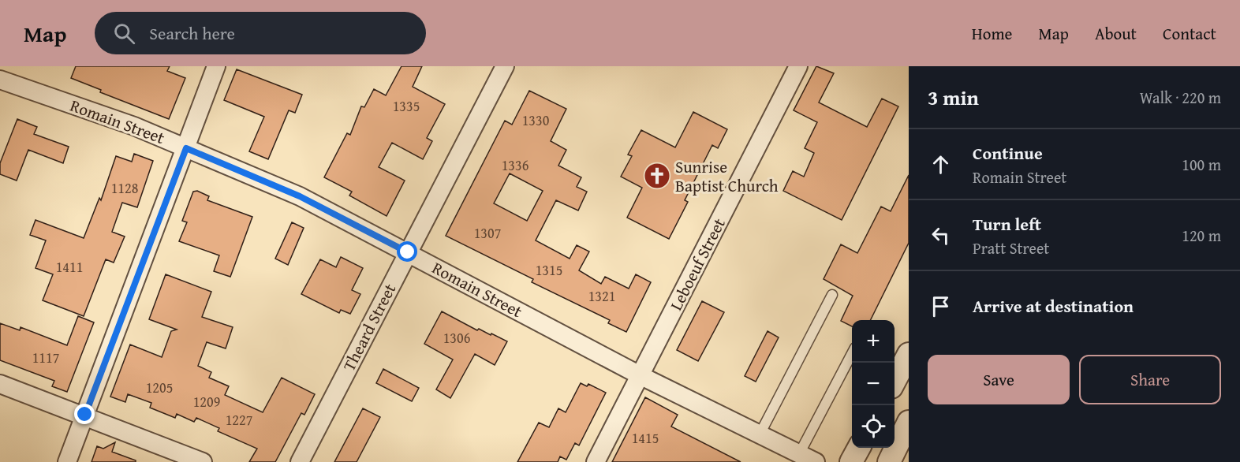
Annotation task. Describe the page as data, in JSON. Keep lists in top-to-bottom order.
{
  "streets": {
    "street": ["Romain Street", "Leboeuf Street", "Theard Street"]
  },
  "crossings": [
    ["Romain Street", "Leboeuf Street"],
    ["Romain Street", "Theard Street"]
  ],
  "places": {
    "church": ["Sunrise Baptist Church"]
  },
  "house_numbers": [
    "1335",
    "1330",
    "1336",
    "1128",
    "1307",
    "1411",
    "1315",
    "1321",
    "1306",
    "1117",
    "1205",
    "1209",
    "1227",
    "1415"
  ],
  "page": {
    "header": "Map",
    "search": "Search here",
    "nav": [
      "Home",
      "Map",
      "About",
      "Contact"
    ],
    "heading": ["3 min", "Walk · 220 m"],
    "list": [
      ["Continue", "Romain Street", "100 m"],
      ["Turn left", "Pratt Street", "120 m"],
      "Arrive at destination"
    ],
    "map_buttons": ["+", "−"],
    "buttons": ["Save", "Share"]
  }
}
